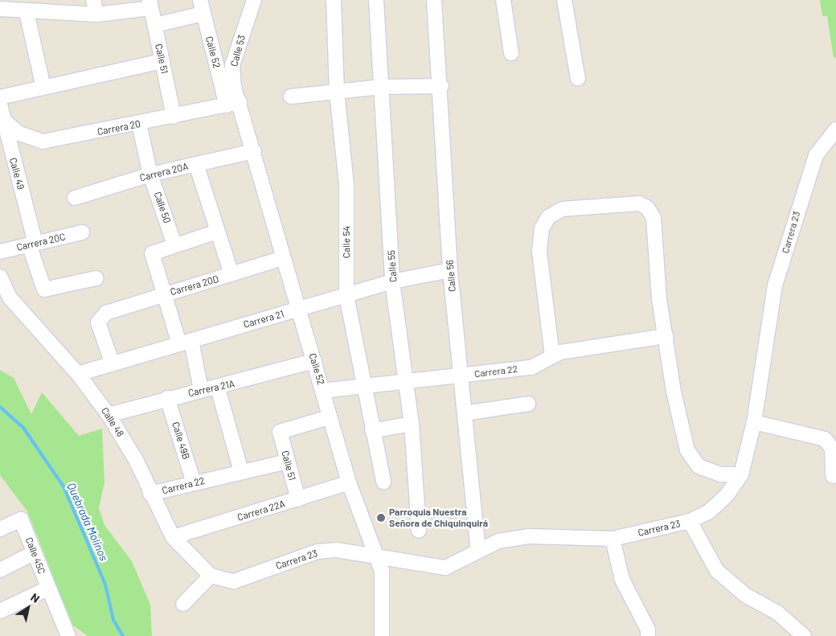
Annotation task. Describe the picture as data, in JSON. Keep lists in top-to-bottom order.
{
  "streets": {
    "street": [
      "Calle 53",
      "Calle 52",
      "Calle 51",
      "Carrera 20",
      "Carrera 20A",
      "Calle 49",
      "Calle 50",
      "Carrera 23",
      "Carrera 20C",
      "Calle 54",
      "Calle 55",
      "Calle 56",
      "Carrera 20D",
      "Carrera 21",
      "Carrera 22",
      "Carrera 21A",
      "Calle 48",
      "Calle 49B",
      "Carrera 22A",
      "Calle 45C"
    ]
  },
  "crossings": [
    ["Calle 53", "Calle 52"],
    ["Calle 53", "Carrera 20"],
    ["Calle 52", "Calle 51"],
    ["Calle 52", "Carrera 20"],
    ["Calle 52", "Carrera 20A"],
    ["Calle 52", "Carrera 23"],
    ["Calle 52", "Carrera 20D"],
    ["Calle 52", "Carrera 21"],
    ["Calle 52", "Carrera 22"],
    ["Calle 52", "Carrera 21A"],
    ["Calle 52", "Carrera 22A"],
    ["Calle 51", "Carrera 20"],
    ["Calle 51", "Carrera 22"],
    ["Calle 51", "Carrera 22A"],
    ["Carrera 20", "Calle 49"],
    ["Carrera 20", "Calle 50"],
    ["Carrera 20A", "Calle 50"],
    ["Calle 49", "Carrera 20C"],
    ["Carrera 23", "Calle 56"],
    ["Carrera 23", "Calle 48"],
    ["Calle 54", "Carrera 21"],
    ["Calle 54", "Carrera 22"],
    ["Calle 55", "Carrera 21"],
    ["Calle 55", "Carrera 22"],
    ["Calle 56", "Carrera 21"],
    ["Calle 56", "Carrera 22"],
    ["Carrera 20D", "Carrera 21"],
    ["Carrera 21", "Calle 48"],
    ["Carrera 22", "Calle 48"],
    ["Carrera 22", "Calle 49B"],
    ["Carrera 21A", "Calle 48"],
    ["Carrera 21A", "Calle 49B"],
    ["Calle 48", "Carrera 22A"]
  ],
  "water": ["Quebrada Molinos"],
  "places": ["Parroquia Nuestra Señora de Chiquinquirá"],
  "north": "top right"
}
